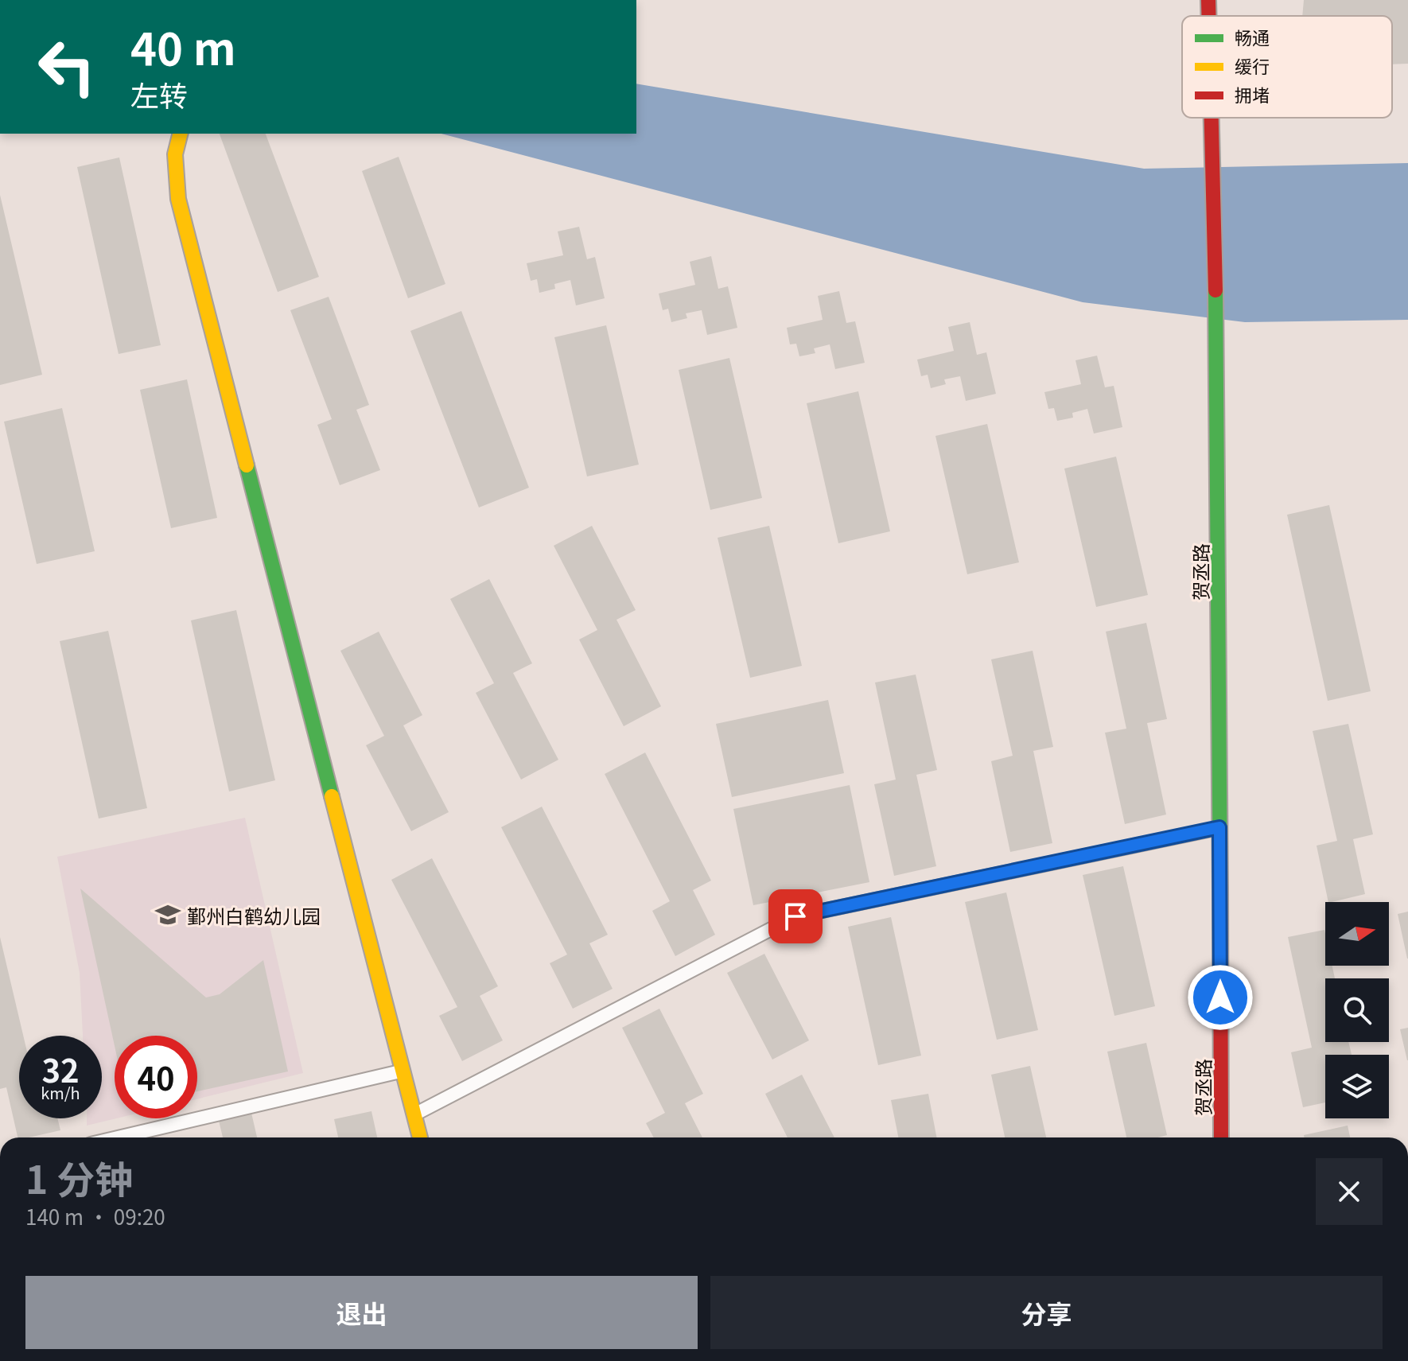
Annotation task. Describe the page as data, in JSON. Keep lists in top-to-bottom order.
{
  "streets": {
    "street": ["贺丞路"]
  },
  "places": {
    "school or university": ["鄞州白鹤幼儿园"]
  },
  "legend": ["畅通", "缓行", "拥堵"],
  "north": "right",
  "page": {
    "turn": ["40 m", "左转"],
    "speed": "32 km/h",
    "limit": "40",
    "heading": ["1 分钟", "140 m · 09:20"],
    "buttons": ["退出", "分享"]
  }
}
